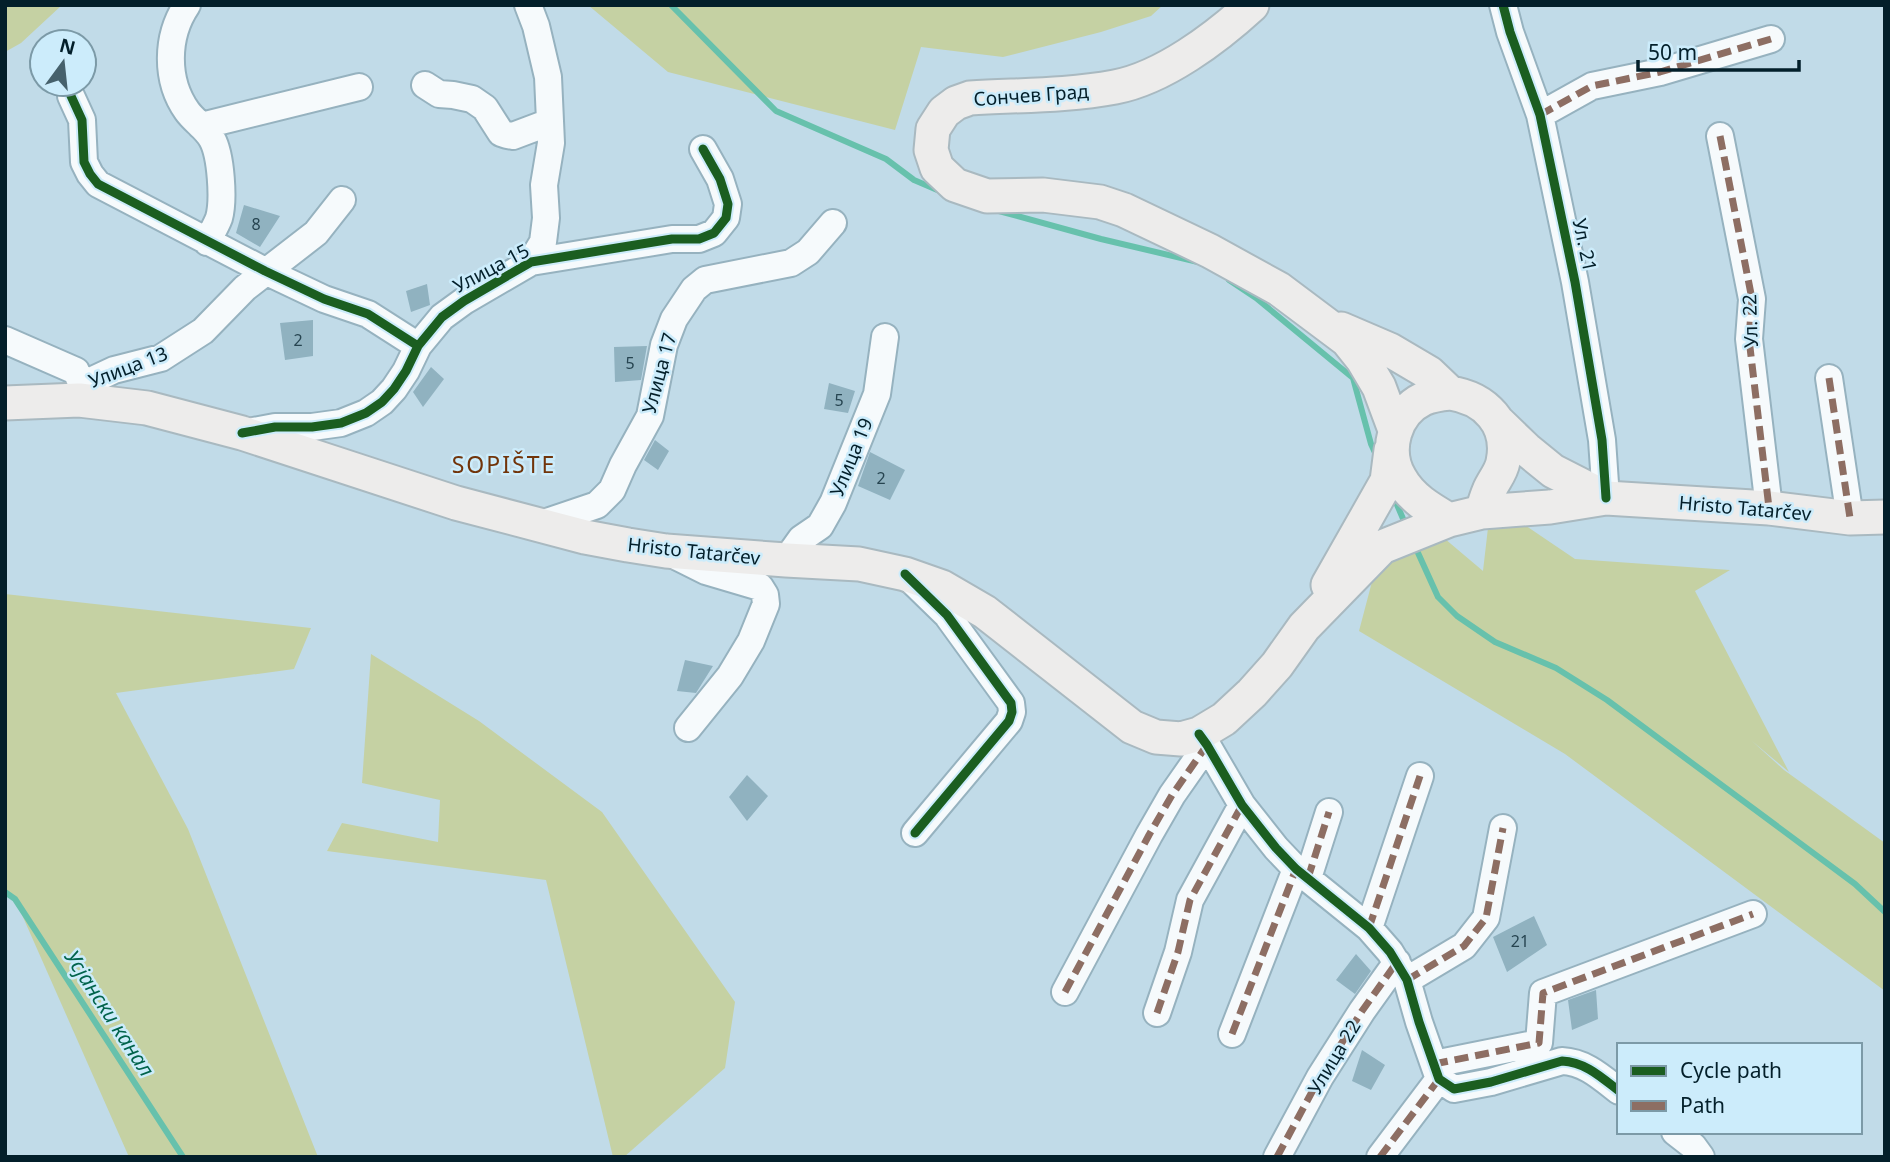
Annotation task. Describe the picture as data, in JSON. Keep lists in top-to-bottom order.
{
  "streets": {
    "main road": ["Сончев Град", "Hristo Tatarčev"],
    "street": [
      "Ул. 21",
      "Улица 15",
      "Ул. 22",
      "Улица 13",
      "Улица 17",
      "Улица 19",
      "Улица 22"
    ]
  },
  "crossings": [
    ["Ул. 21", "Hristo Tatarčev"],
    ["Улица 15", "Hristo Tatarčev"],
    ["Ул. 22", "Hristo Tatarčev"],
    ["Улица 13", "Hristo Tatarčev"],
    ["Улица 17", "Hristo Tatarčev"],
    ["Улица 19", "Hristo Tatarčev"]
  ],
  "districts": ["SOPIŠTE"],
  "water": ["Усјански канал"],
  "house_numbers": [
    "8",
    "2",
    "5",
    "5",
    "2",
    "21"
  ],
  "legend": ["Cycle path", "Path"],
  "scale_bar": "50 m",
  "north": "top"
}
